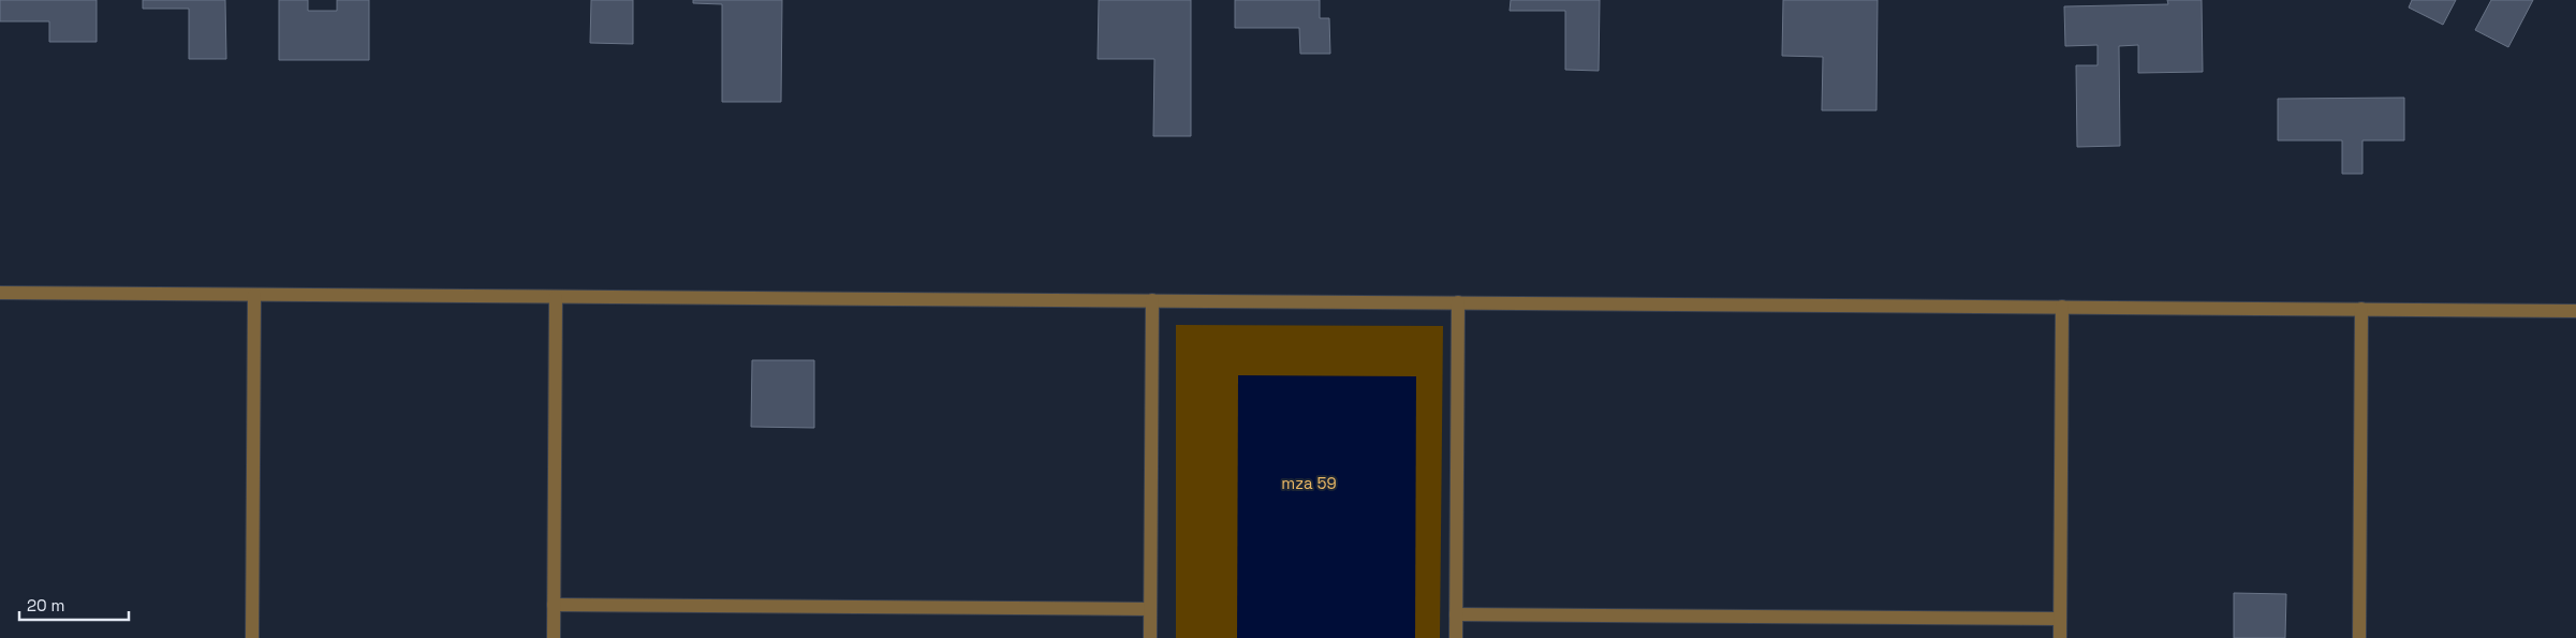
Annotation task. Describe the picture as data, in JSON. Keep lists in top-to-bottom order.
{
  "parks": ["mza 59"],
  "scale_bar": "20 m"
}
